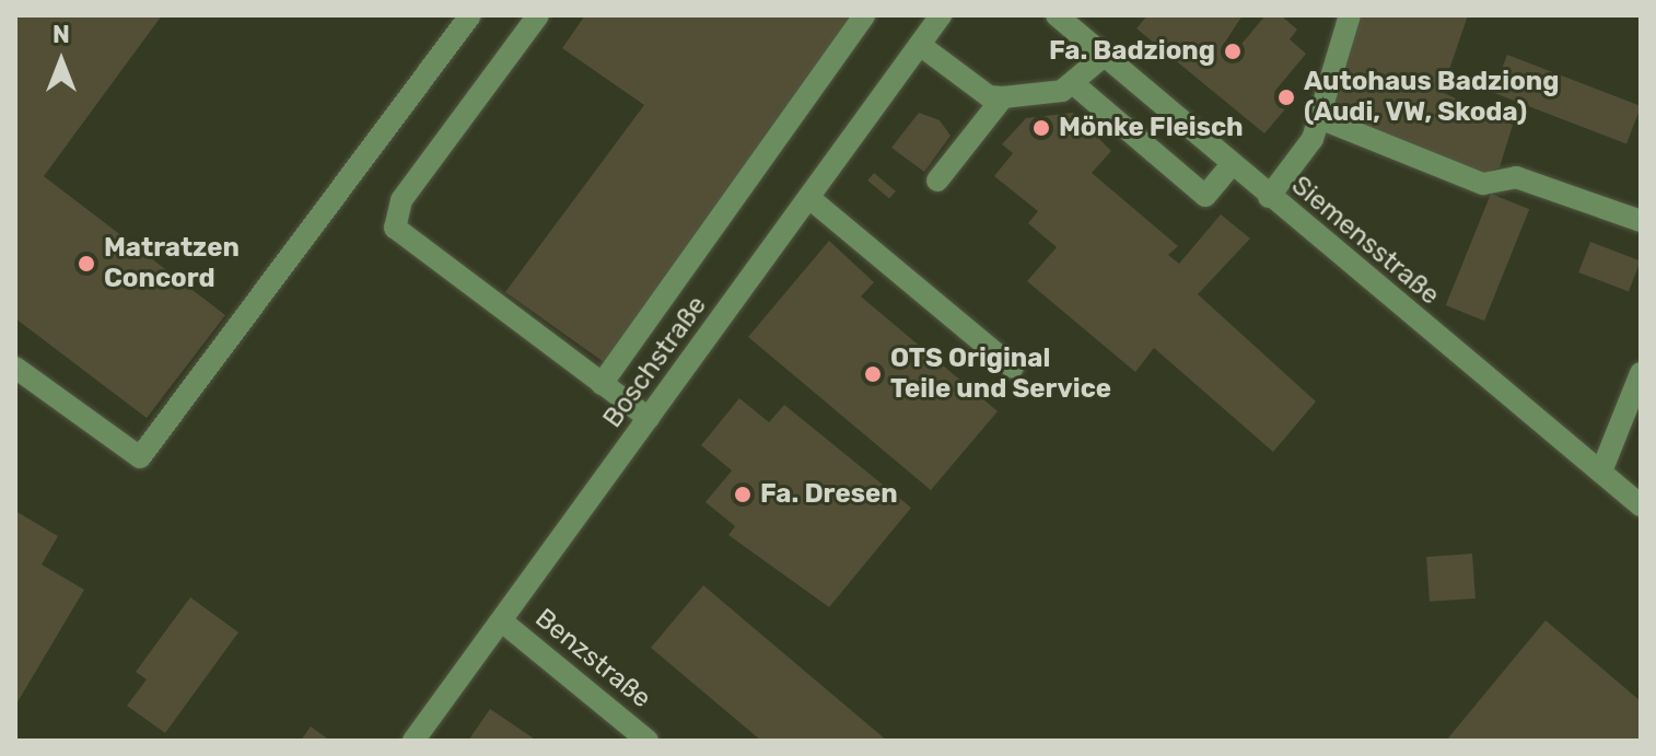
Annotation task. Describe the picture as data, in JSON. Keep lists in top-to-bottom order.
{
  "streets": {
    "street": ["Siemensstraße", "Boschstraße", "Benzstraße"]
  },
  "crossings": [
    ["Boschstraße", "Benzstraße"]
  ],
  "places": [
    "Fa. Badziong",
    "Autohaus Badziong (Audi, VW, Skoda)",
    "Mönke Fleisch",
    "Matratzen Concord",
    "OTS Original Teile und Service",
    "Fa. Dresen"
  ],
  "north": "top"
}
